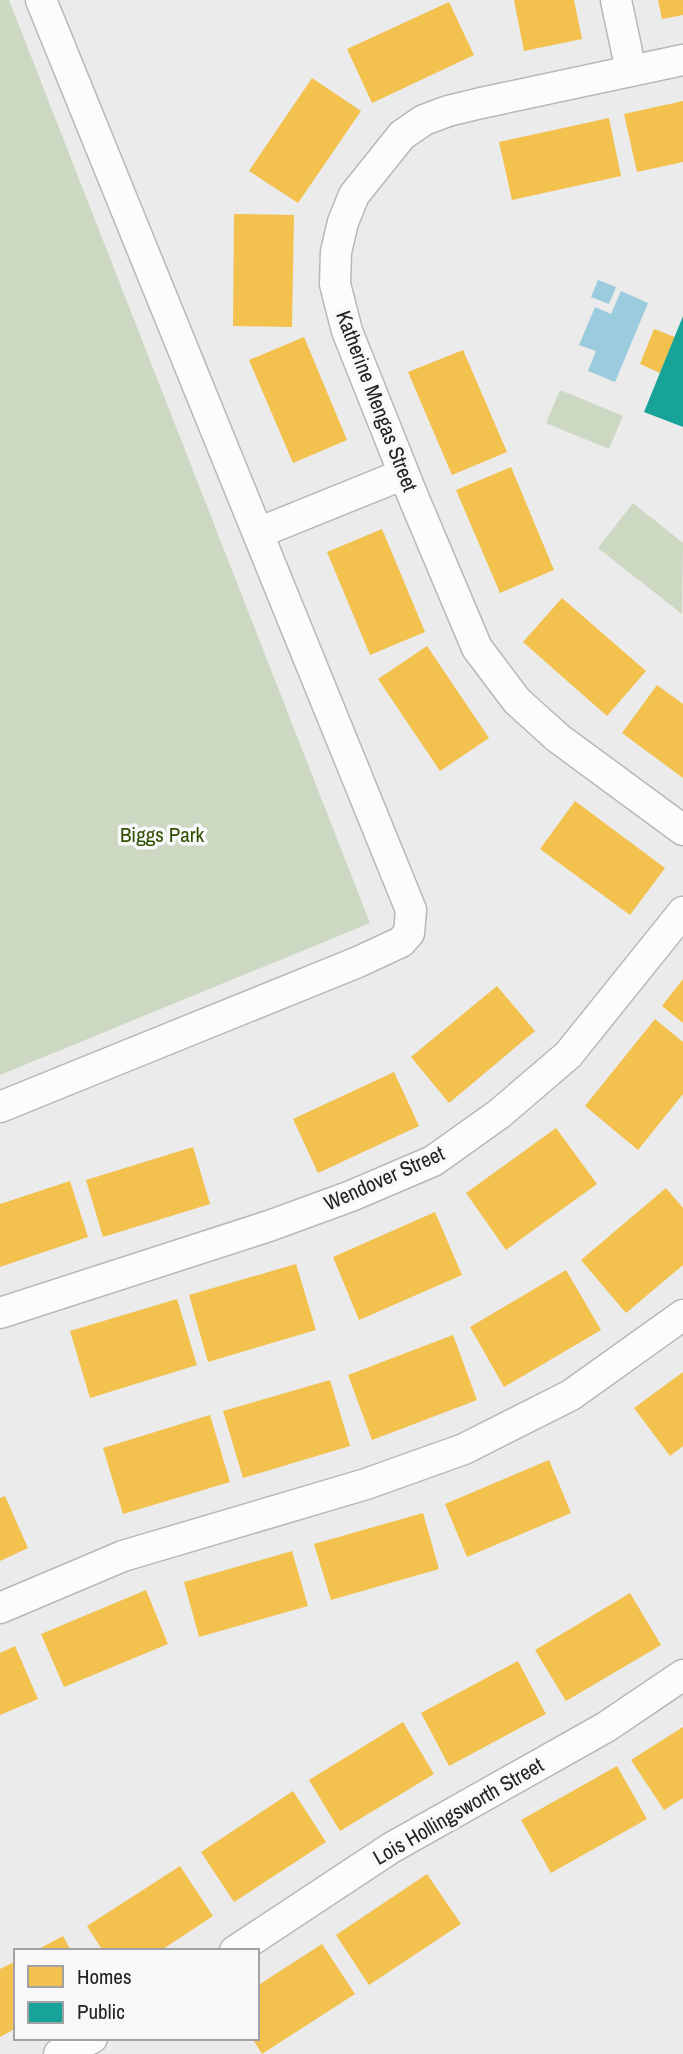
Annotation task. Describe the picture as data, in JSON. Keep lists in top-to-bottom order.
{
  "streets": {
    "street": ["Katherine Mengas Street", "Wendover Street", "Lois Hollingsworth Street"]
  },
  "parks": ["Biggs Park"],
  "legend": ["Homes", "Public"]
}
